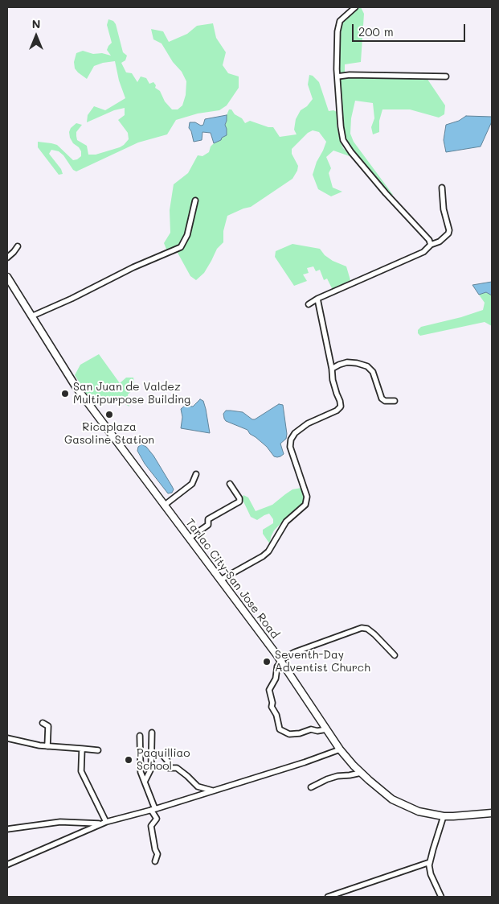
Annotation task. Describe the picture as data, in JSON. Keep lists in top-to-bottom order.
{
  "streets": {
    "main road": ["Tarlac City-San Jose Road"]
  },
  "places": [
    "San Juan de Valdez Multipurpose Building",
    "Ricaplaza Gasoline Station",
    "Seventh-Day Adventist Church",
    "Paquilliao School"
  ],
  "scale_bar": "200 m",
  "north": "top"
}
